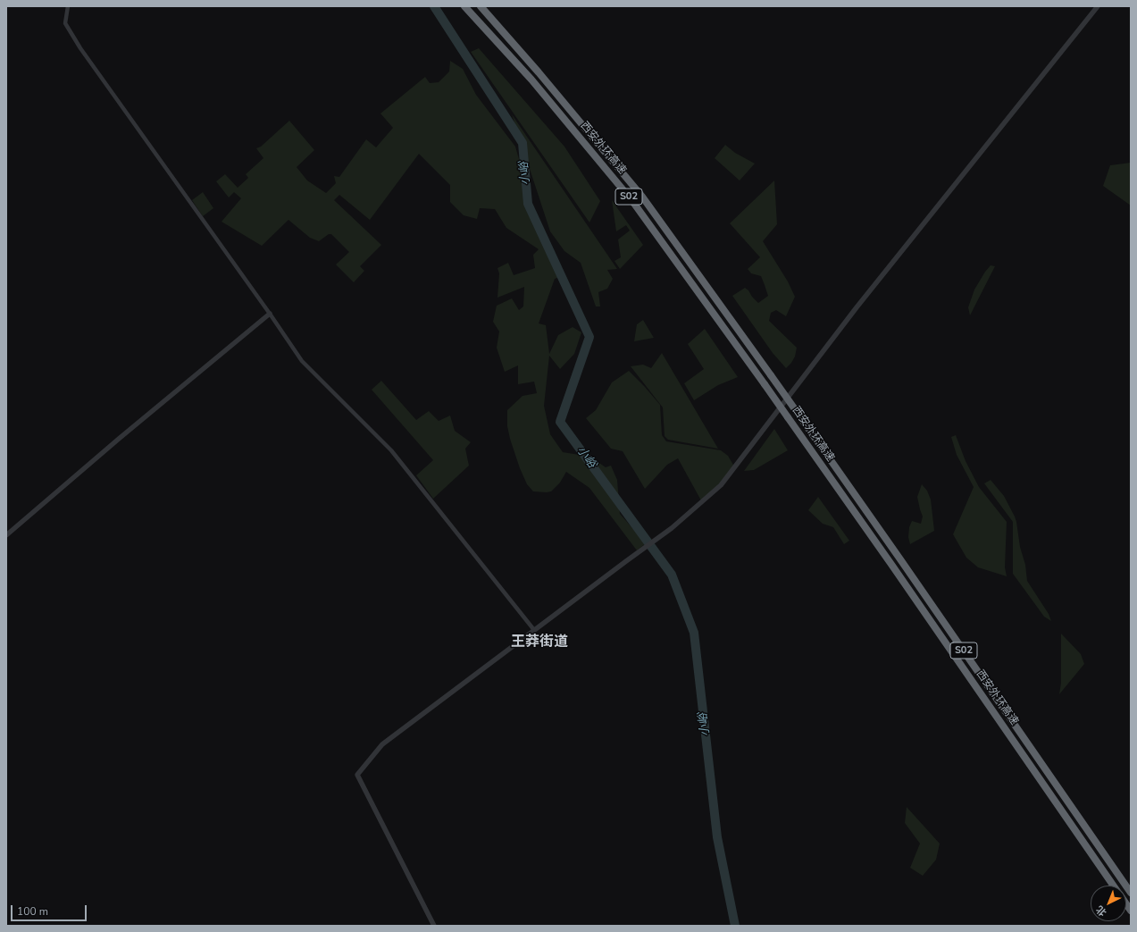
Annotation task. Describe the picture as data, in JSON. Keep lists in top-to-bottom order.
{
  "streets": {
    "highway": ["西安外环高速", "S02"]
  },
  "districts": ["王莽街道"],
  "water": ["小峪"],
  "scale_bar": "100 m",
  "north": "bottom left"
}
